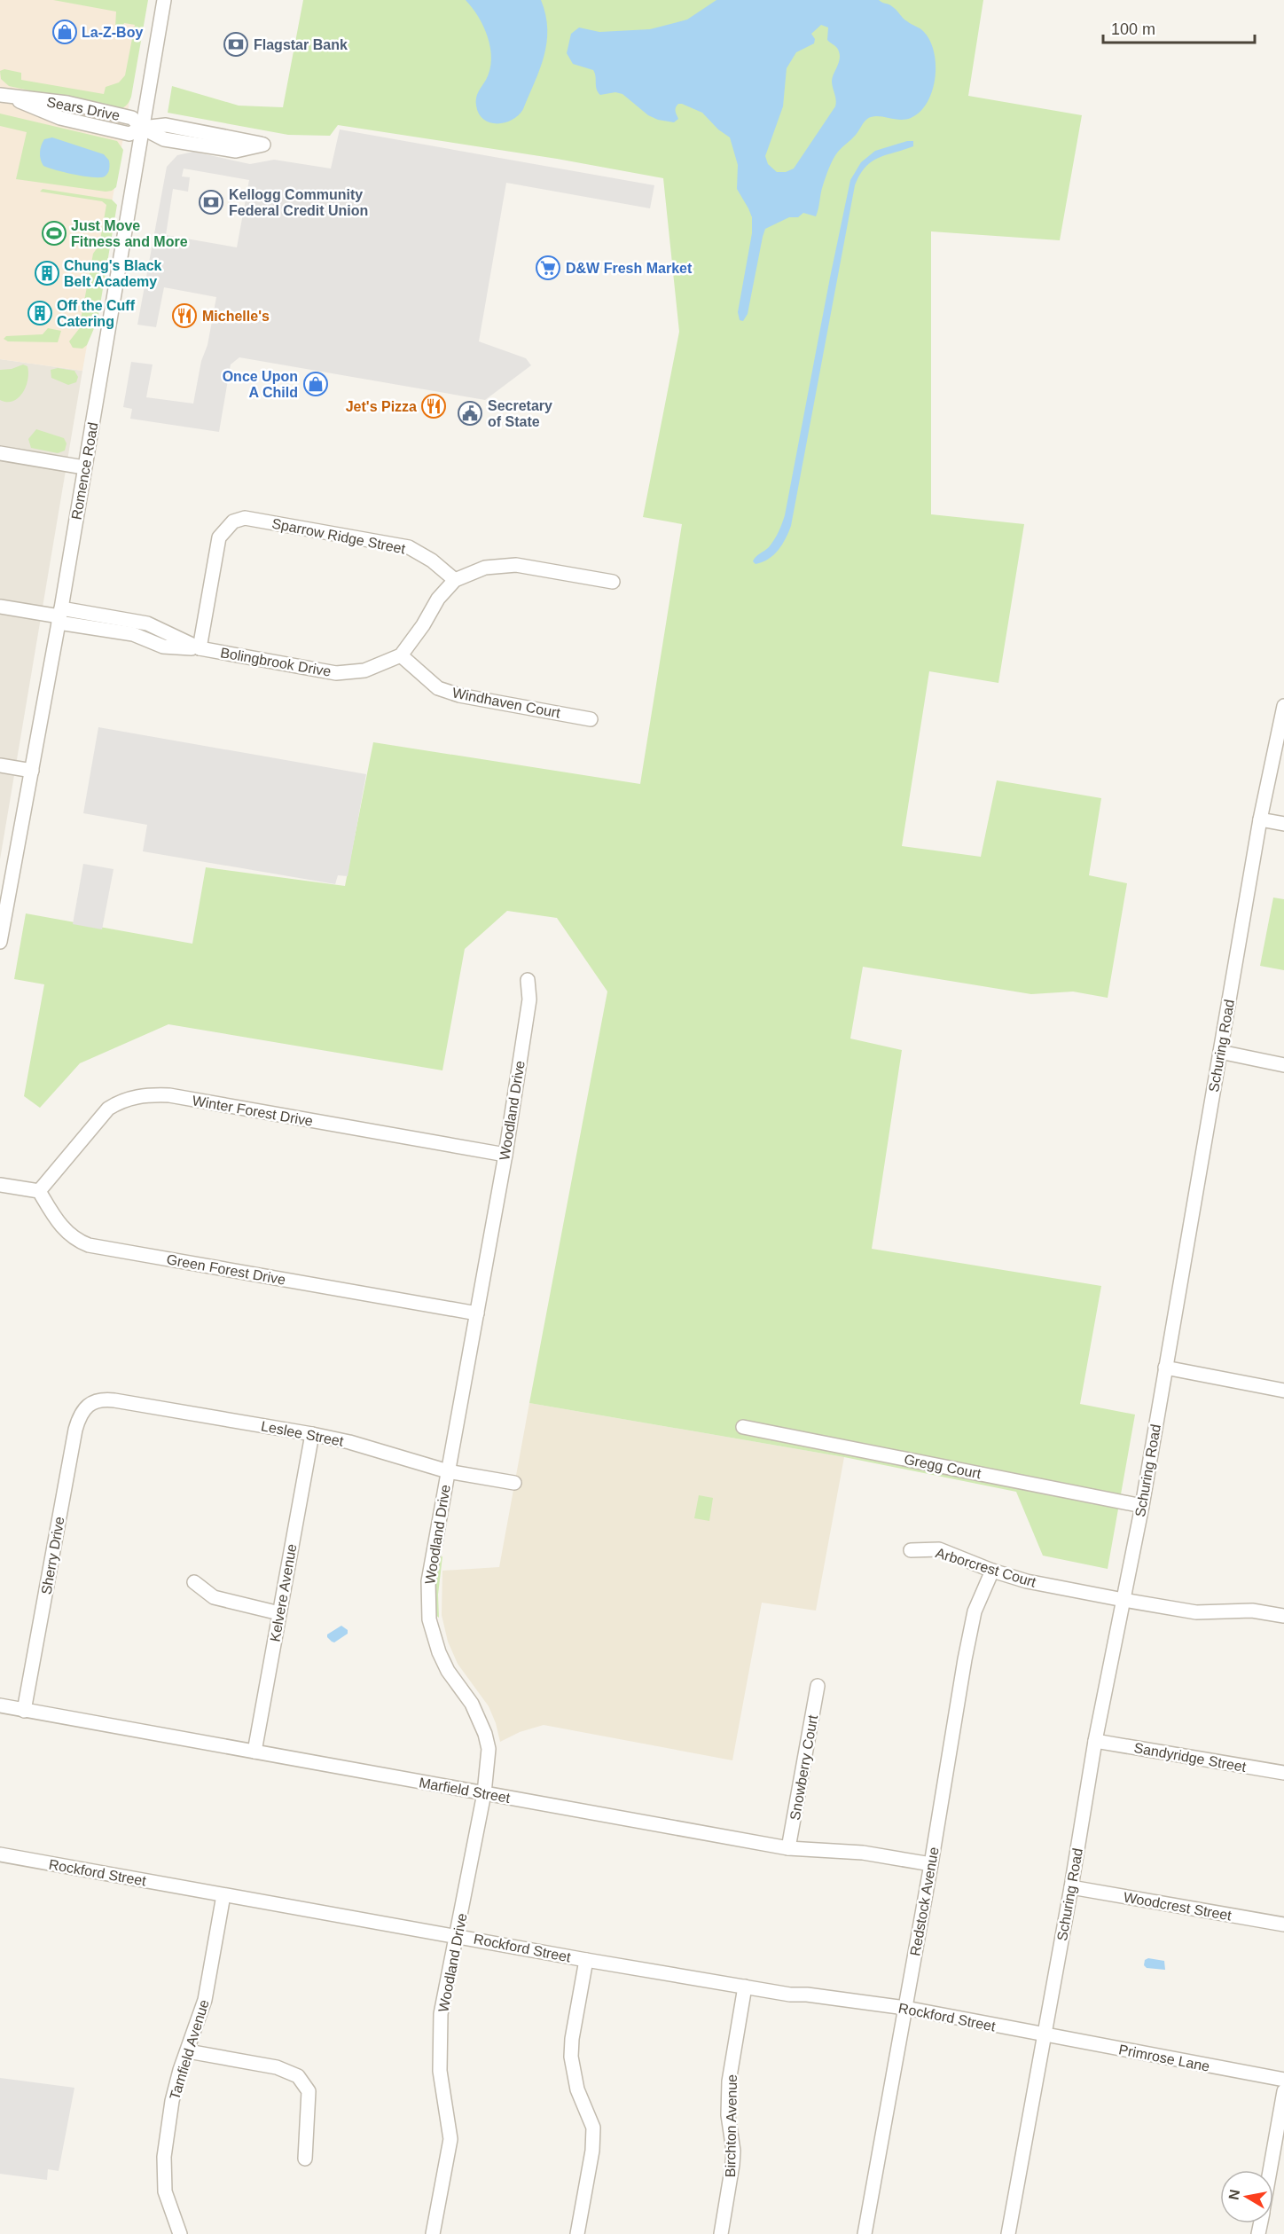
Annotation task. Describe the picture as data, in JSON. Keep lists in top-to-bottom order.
{
  "streets": {
    "street": [
      "Sears Drive",
      "Romence Road",
      "Sparrow Ridge Street",
      "Bolingbrook Drive",
      "Windhaven Court",
      "Schuring Road",
      "Winter Forest Drive",
      "Woodland Drive",
      "Green Forest Drive",
      "Leslee Street",
      "Gregg Court",
      "Sherry Drive",
      "Arborcrest Court",
      "Kelvere Avenue",
      "Sandyridge Street",
      "Snowberry Court",
      "Marfield Street",
      "Rockford Street",
      "Redstock Avenue",
      "Woodcrest Street",
      "Tamfield Avenue",
      "Primrose Lane",
      "Birchton Avenue"
    ]
  },
  "crossings": [
    ["Sears Drive", "Romence Road"],
    ["Romence Road", "Bolingbrook Drive"],
    ["Sparrow Ridge Street", "Bolingbrook Drive"],
    ["Bolingbrook Drive", "Windhaven Court"],
    ["Schuring Road", "Gregg Court"],
    ["Schuring Road", "Arborcrest Court"],
    ["Schuring Road", "Sandyridge Street"],
    ["Schuring Road", "Rockford Street"],
    ["Schuring Road", "Woodcrest Street"],
    ["Schuring Road", "Primrose Lane"],
    ["Winter Forest Drive", "Woodland Drive"],
    ["Winter Forest Drive", "Green Forest Drive"],
    ["Woodland Drive", "Green Forest Drive"],
    ["Woodland Drive", "Leslee Street"],
    ["Woodland Drive", "Marfield Street"],
    ["Woodland Drive", "Rockford Street"],
    ["Leslee Street", "Sherry Drive"],
    ["Leslee Street", "Kelvere Avenue"],
    ["Sherry Drive", "Marfield Street"],
    ["Arborcrest Court", "Redstock Avenue"],
    ["Kelvere Avenue", "Marfield Street"],
    ["Snowberry Court", "Marfield Street"],
    ["Marfield Street", "Redstock Avenue"],
    ["Rockford Street", "Redstock Avenue"],
    ["Rockford Street", "Tamfield Avenue"],
    ["Rockford Street", "Primrose Lane"],
    ["Rockford Street", "Birchton Avenue"]
  ],
  "places": {
    "shop": ["La-Z-Boy", "Once Upon A Child"],
    "bank": ["Flagstar Bank", "Kellogg Community Federal Credit Union"],
    "sports": ["Just Move Fitness and More"],
    "supermarket": ["D&W Fresh Market"],
    "building": ["Chung's Black Belt Academy", "Off the Cuff Catering"],
    "restaurant": ["Michelle's", "Jet's Pizza"],
    "public building": ["Secretary of State"]
  },
  "scale_bar": "100 m",
  "north": "left"
}
